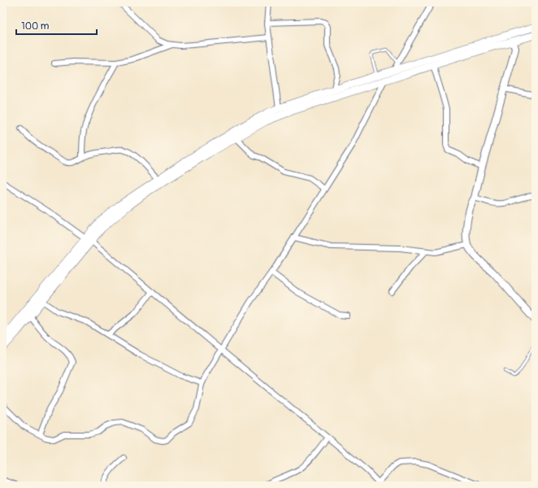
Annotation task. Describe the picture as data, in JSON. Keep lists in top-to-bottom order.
{
  "scale_bar": "100 m"
}
